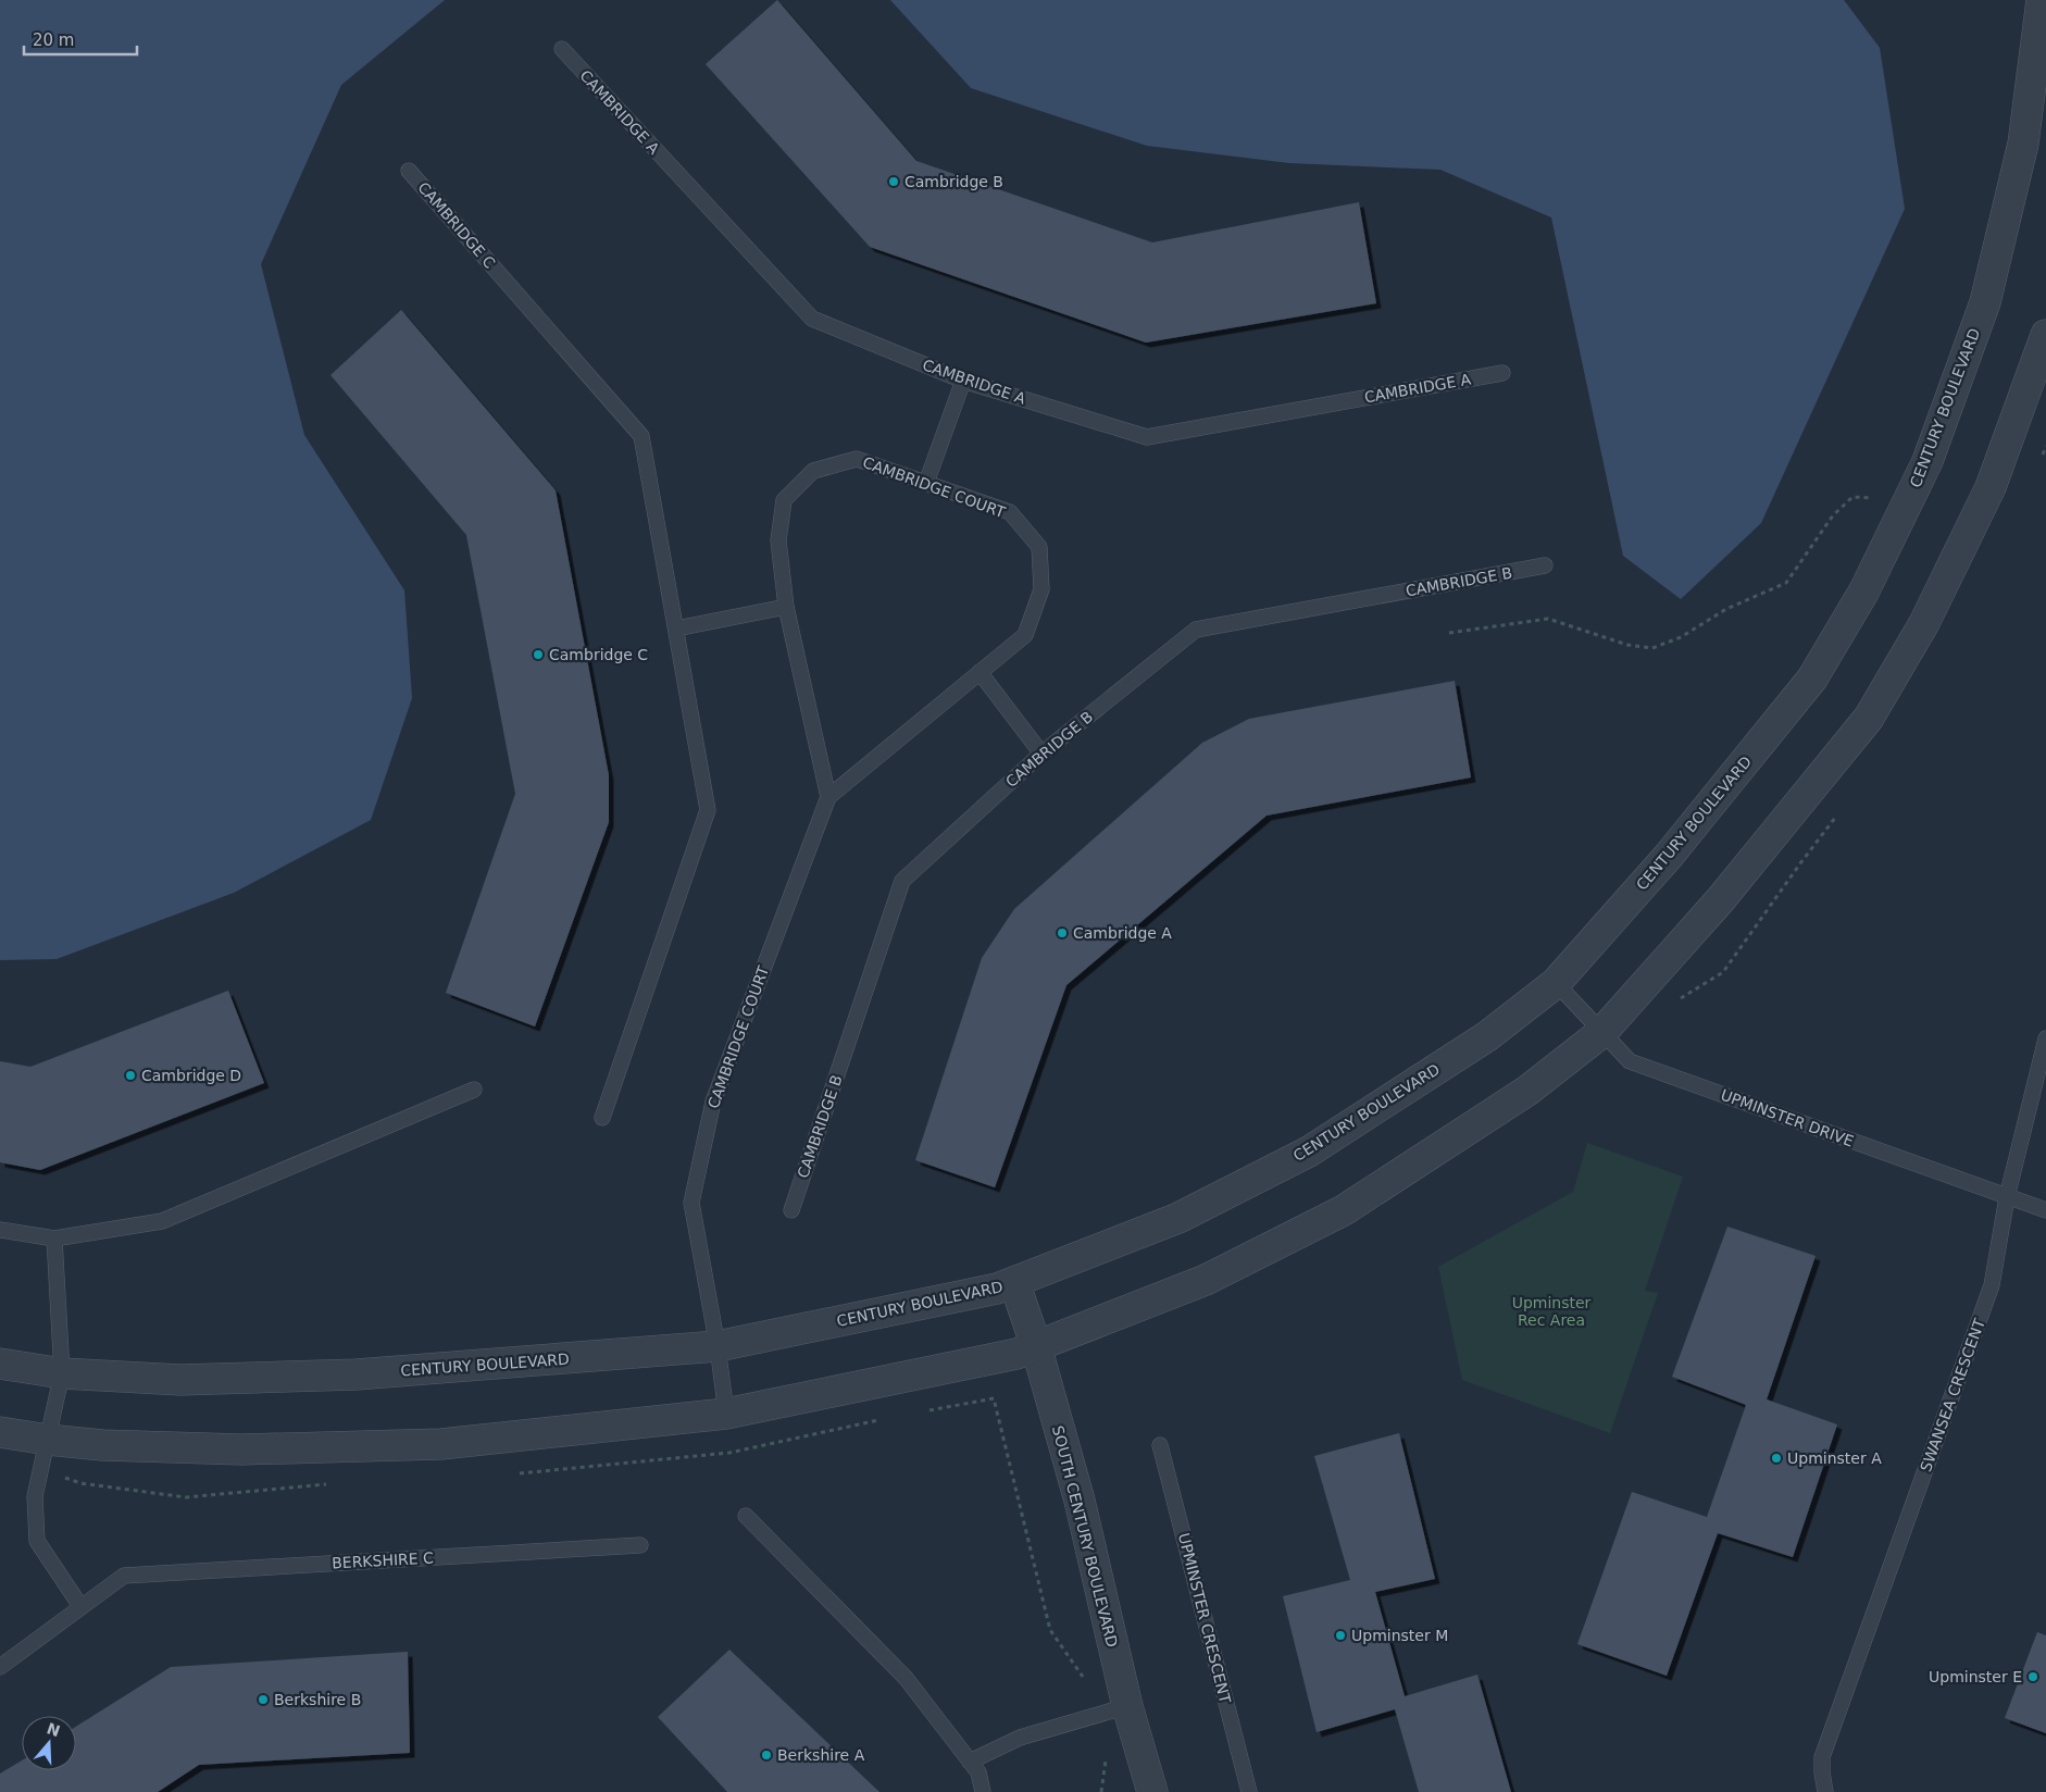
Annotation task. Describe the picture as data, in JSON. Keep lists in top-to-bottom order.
{
  "streets": {
    "street": ["CENTURY BOULEVARD", "SOUTH CENTURY BOULEVARD"],
    "lane": [
      "CAMBRIDGE A",
      "CAMBRIDGE C",
      "CAMBRIDGE COURT",
      "CAMBRIDGE B",
      "UPMINSTER DRIVE",
      "SWANSEA CRESCENT",
      "BERKSHIRE C",
      "UPMINSTER CRESCENT"
    ]
  },
  "crossings": [
    ["CENTURY BOULEVARD", "CAMBRIDGE COURT"],
    ["CENTURY BOULEVARD", "UPMINSTER DRIVE"],
    ["CENTURY BOULEVARD", "SOUTH CENTURY BOULEVARD"],
    ["UPMINSTER DRIVE", "SWANSEA CRESCENT"]
  ],
  "parks": ["Upminster Rec Area"],
  "places": [
    "Cambridge B",
    "Cambridge C",
    "Cambridge A",
    "Cambridge D",
    "Upminster A",
    "Upminster M",
    "Upminster E",
    "Berkshire B",
    "Berkshire A"
  ],
  "scale_bar": "20 m",
  "north": "top"
}
